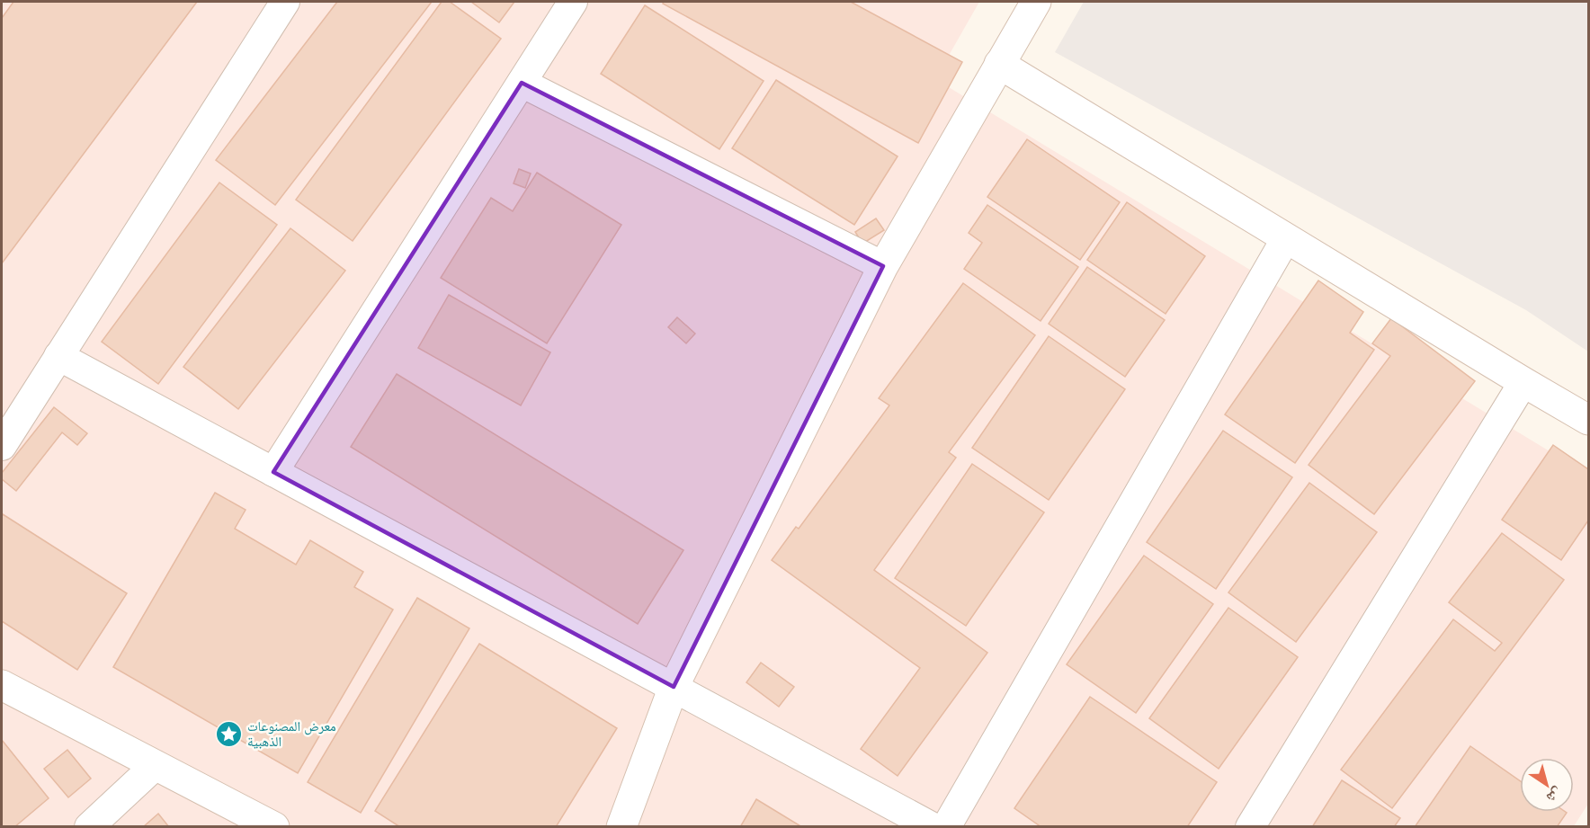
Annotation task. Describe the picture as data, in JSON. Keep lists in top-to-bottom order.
{
  "places": {
    "place": ["معرض المصنوعات الذهبية"]
  },
  "north": "bottom right"
}
